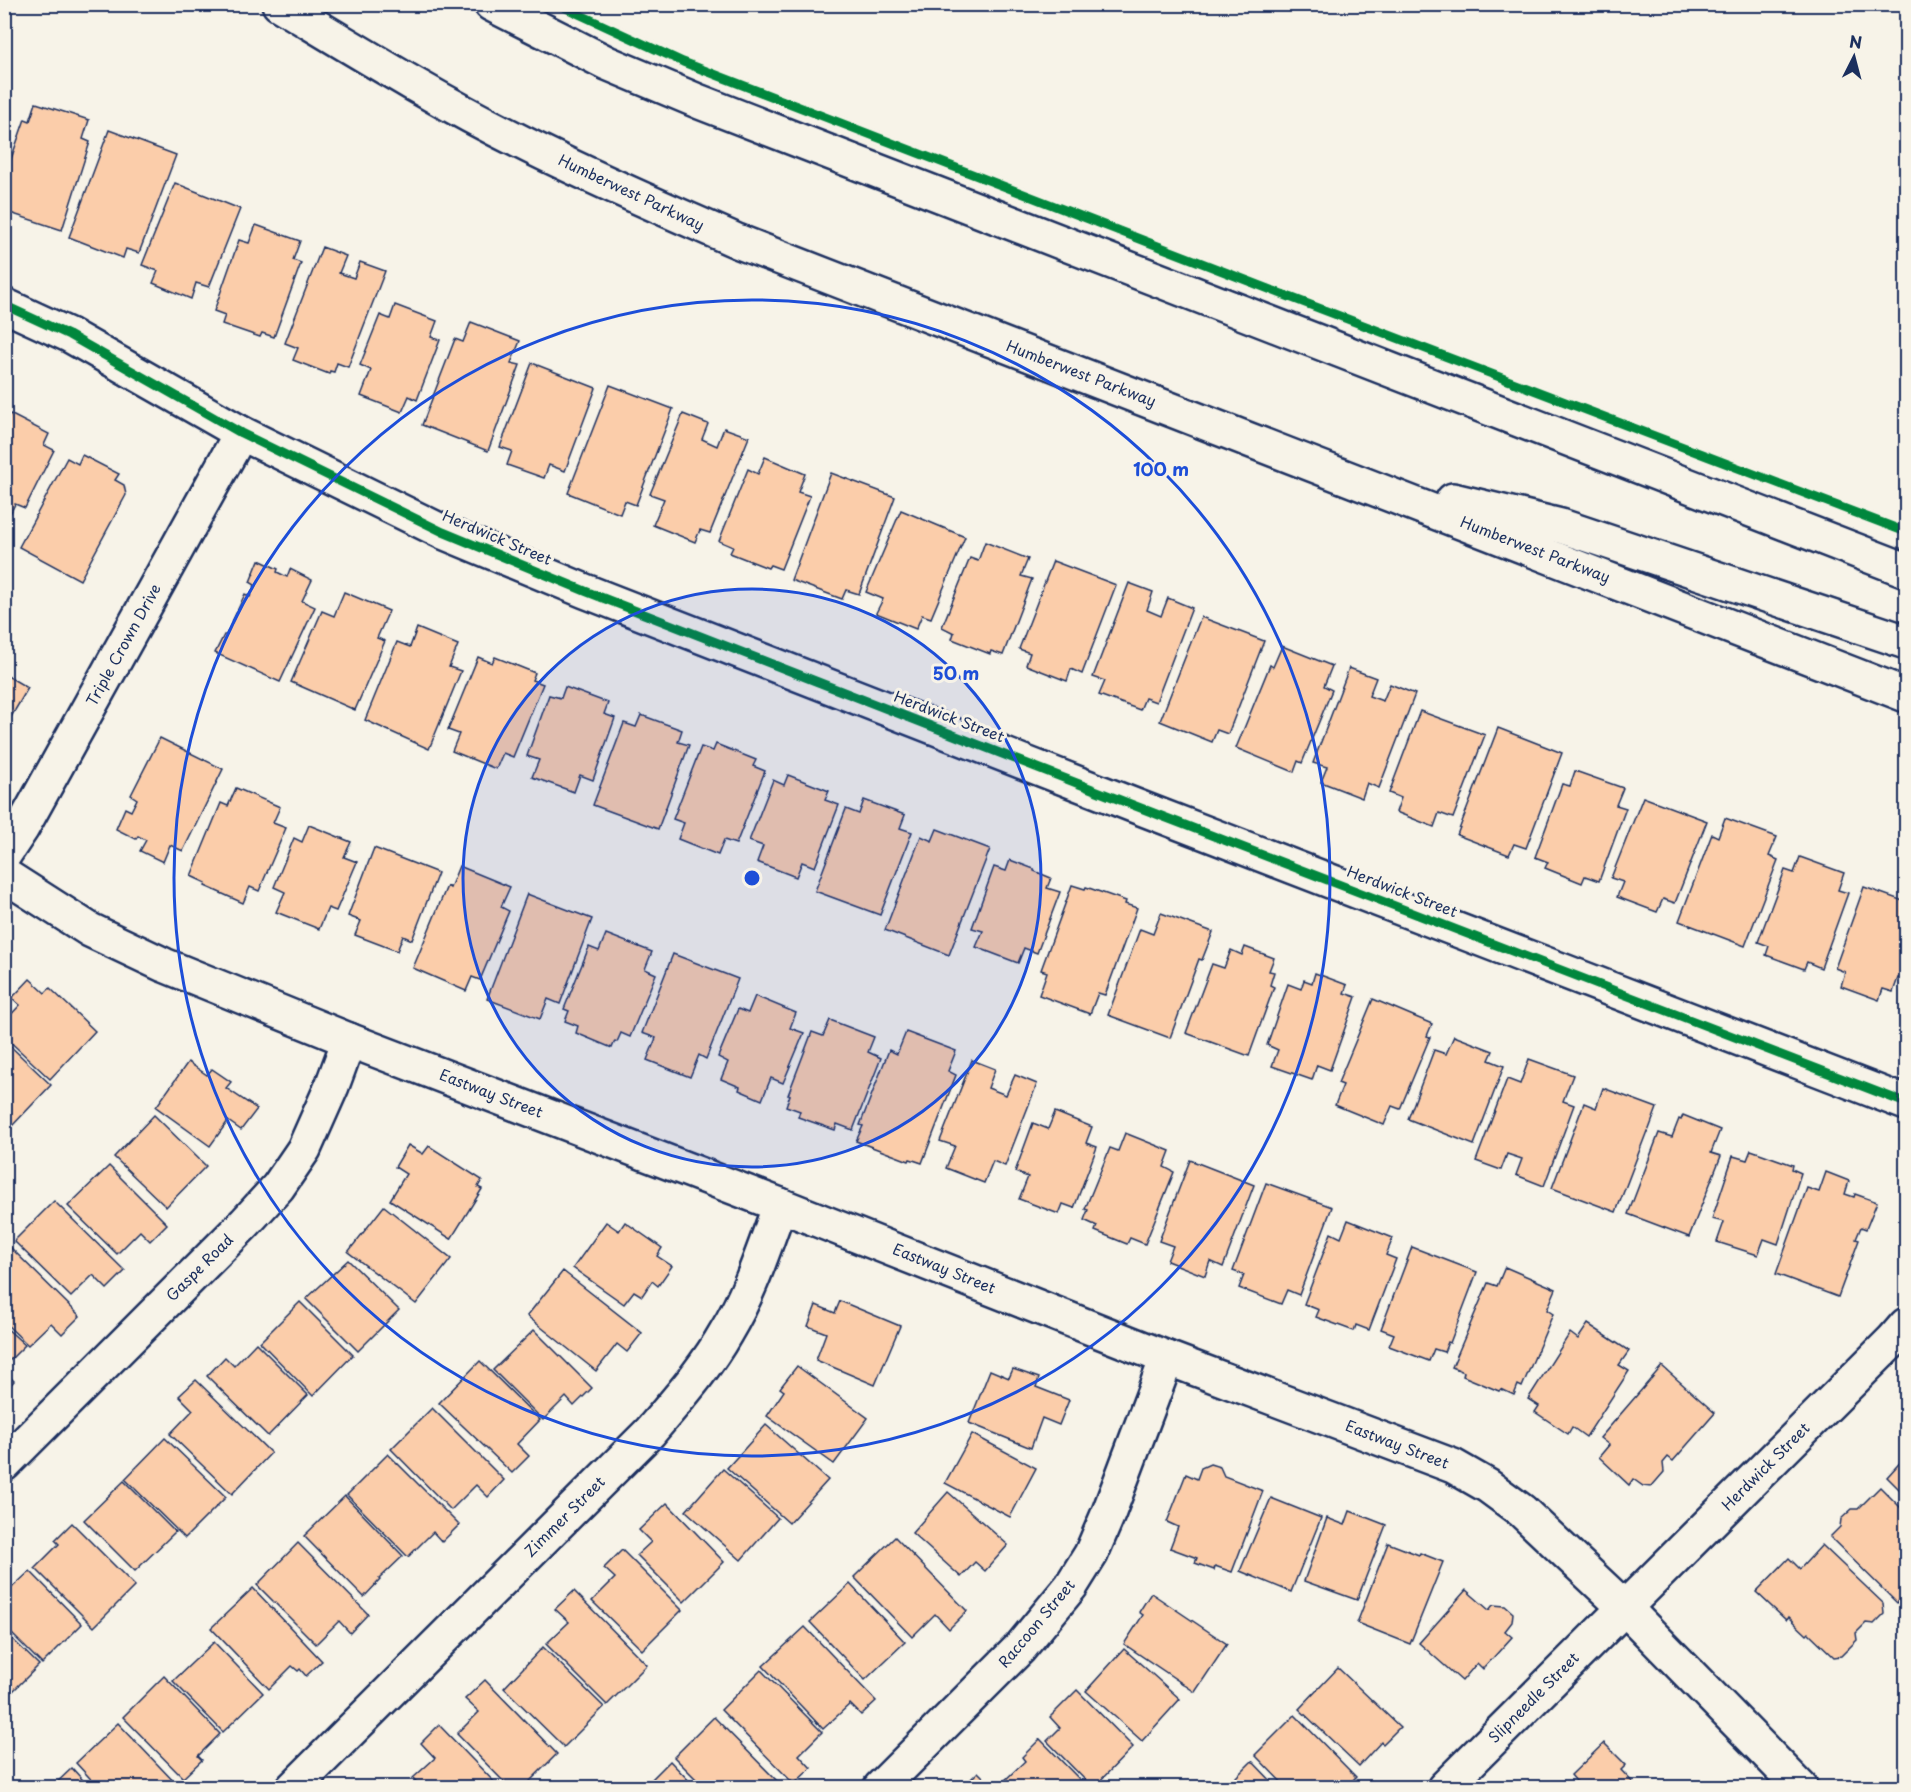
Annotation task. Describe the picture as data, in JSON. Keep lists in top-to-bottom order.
{
  "streets": {
    "street": [
      "Humberwest Parkway",
      "Herdwick Street",
      "Triple Crown Drive",
      "Eastway Street",
      "Gaspe Road",
      "Zimmer Street",
      "Raccoon Street",
      "Slipneedle Street"
    ]
  },
  "crossings": [
    ["Herdwick Street", "Triple Crown Drive"],
    ["Herdwick Street", "Eastway Street"],
    ["Herdwick Street", "Slipneedle Street"],
    ["Eastway Street", "Gaspe Road"],
    ["Eastway Street", "Zimmer Street"],
    ["Eastway Street", "Raccoon Street"],
    ["Eastway Street", "Slipneedle Street"]
  ],
  "north": "top",
  "rings": ["100 m", "50 m"]
}
